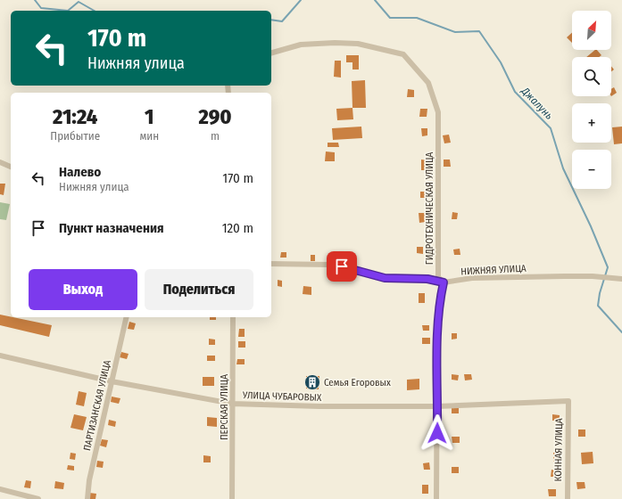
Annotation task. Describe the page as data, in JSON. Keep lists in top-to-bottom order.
{
  "streets": {
    "street": [
      "ГИДРОТЕХНИЧЕСКАЯ УЛИЦА",
      "НИЖНЯЯ УЛИЦА",
      "УЛИЦА ЧУБАРОВЫХ",
      "ПАРТИЗАНСКАЯ УЛИЦА",
      "ПЕРСКАЯ УЛИЦА",
      "КОННАЯ УЛИЦА"
    ]
  },
  "crossings": [
    ["ГИДРОТЕХНИЧЕСКАЯ УЛИЦА", "НИЖНЯЯ УЛИЦА"],
    ["УЛИЦА ЧУБАРОВЫХ", "ПАРТИЗАНСКАЯ УЛИЦА"],
    ["УЛИЦА ЧУБАРОВЫХ", "ПЕРСКАЯ УЛИЦА"],
    ["УЛИЦА ЧУБАРОВЫХ", "КОННАЯ УЛИЦА"]
  ],
  "water": ["Джалунь"],
  "places": {
    "building": ["Семья Егоровых"]
  },
  "north": "top right",
  "page": {
    "map_buttons": ["+", "−"],
    "turn": ["170 m", "Нижняя улица"],
    "eta": [
      "21:24",
      "Прибытие",
      "1",
      "мин",
      "290",
      "m"
    ],
    "list": [
      {
        "name": "Налево",
        "note": "Нижняя улица",
        "value": "170 m"
      },
      {
        "name": "Пункт назначения",
        "value": "120 m"
      }
    ],
    "buttons": ["Выход", "Поделиться"]
  }
}
